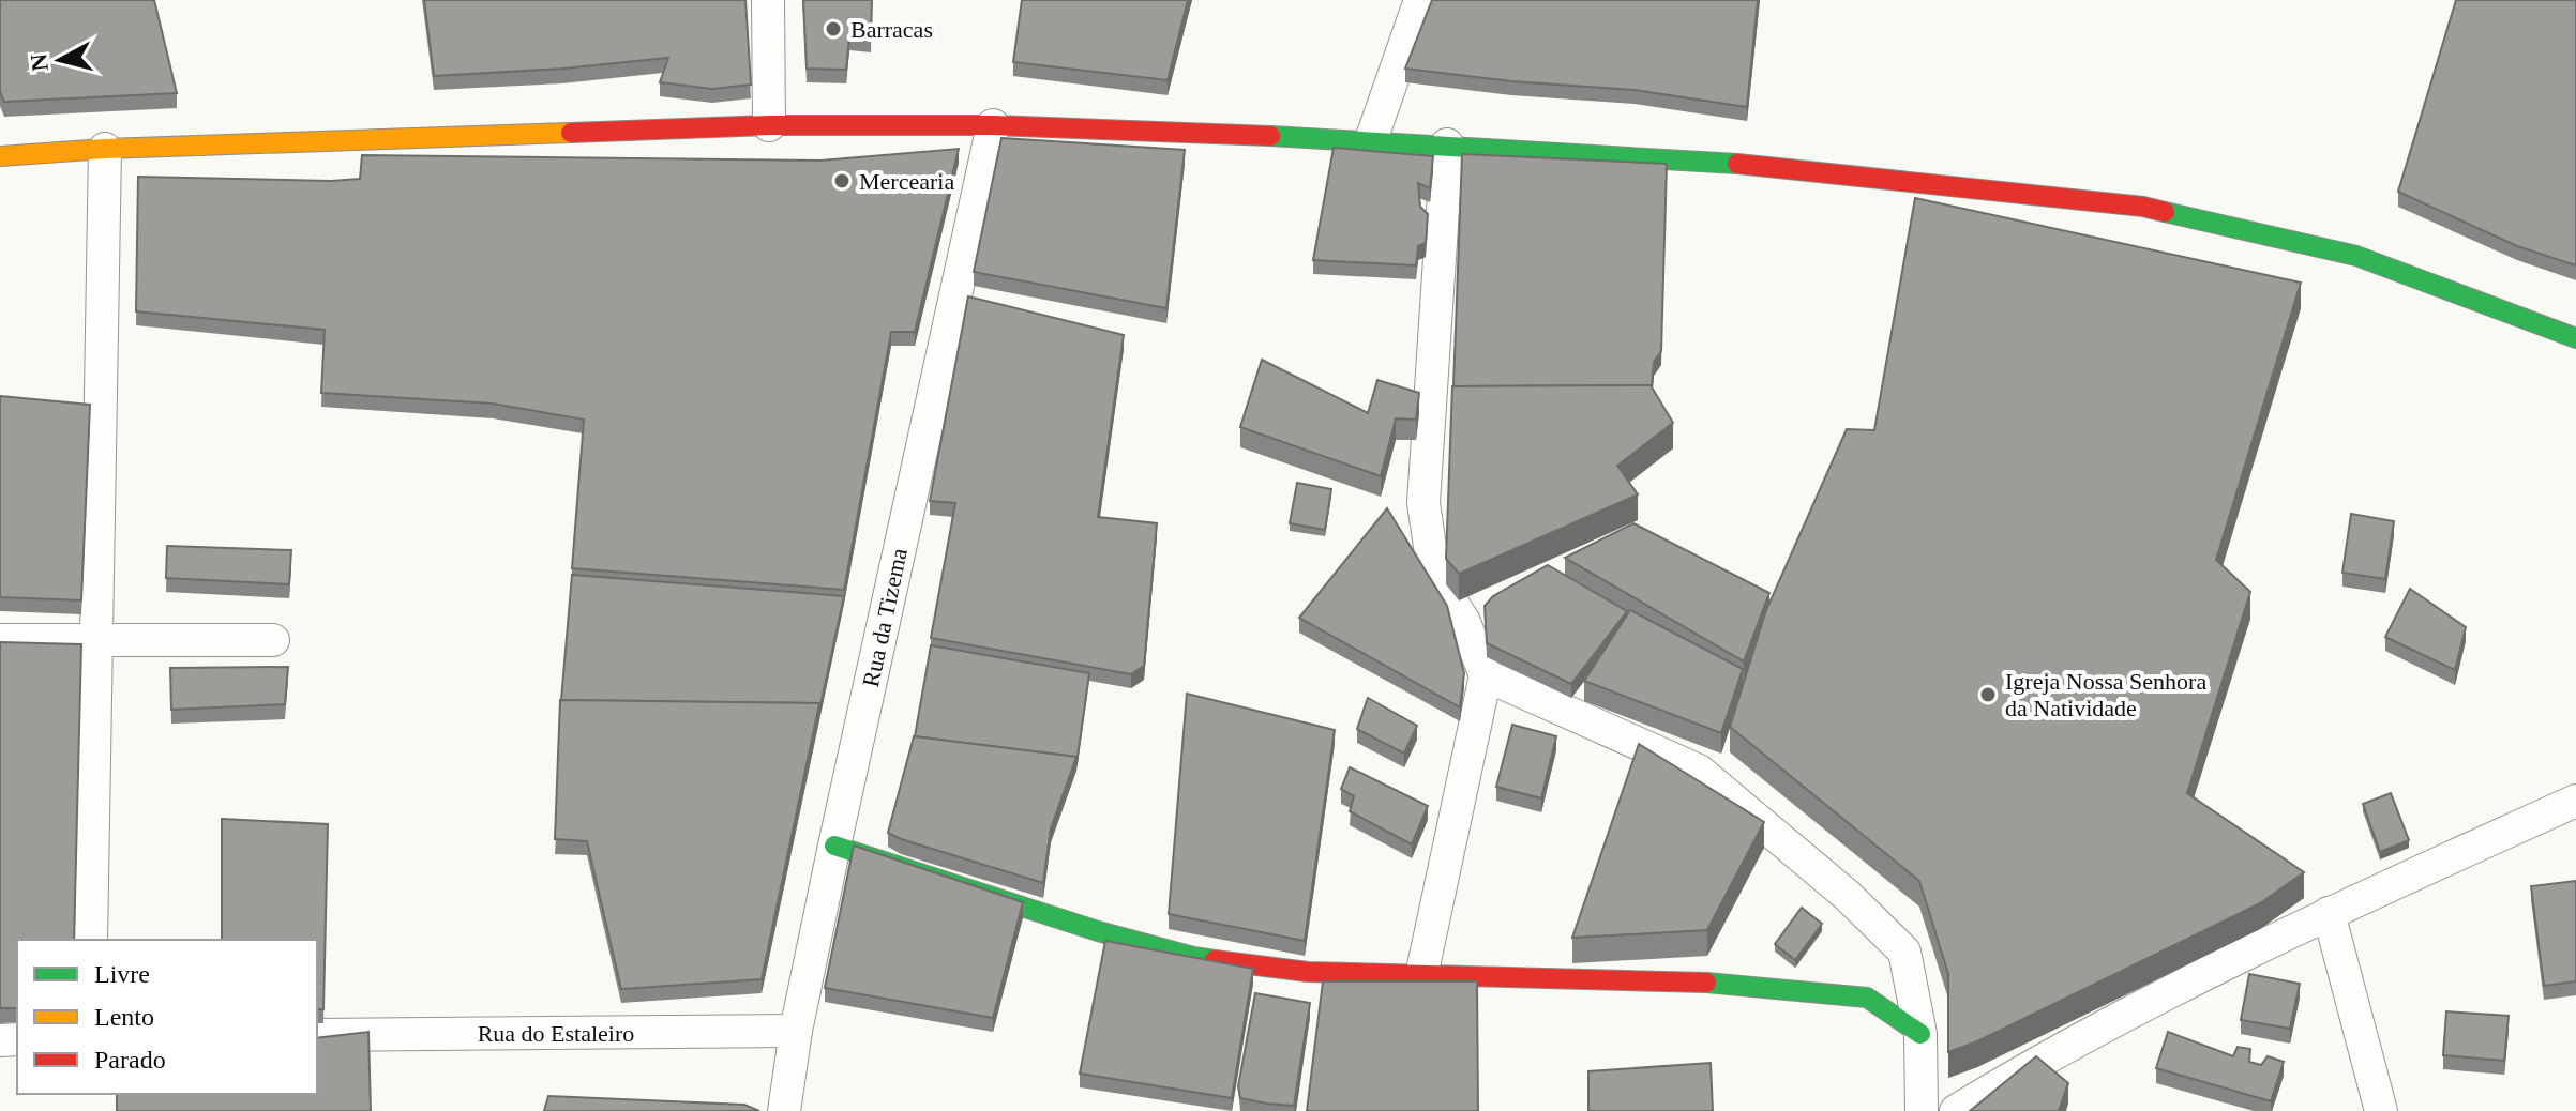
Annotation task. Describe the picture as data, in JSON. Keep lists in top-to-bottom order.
{
  "streets": {
    "street": ["Rua da Tizema", "Rua do Estaleiro"]
  },
  "crossings": [
    ["Rua da Tizema", "Rua do Estaleiro"]
  ],
  "places": ["Barracas", "Mercearia", "Igreja Nossa Senhora da Natividade"],
  "legend": ["Livre", "Lento", "Parado"],
  "north": "left"
}
